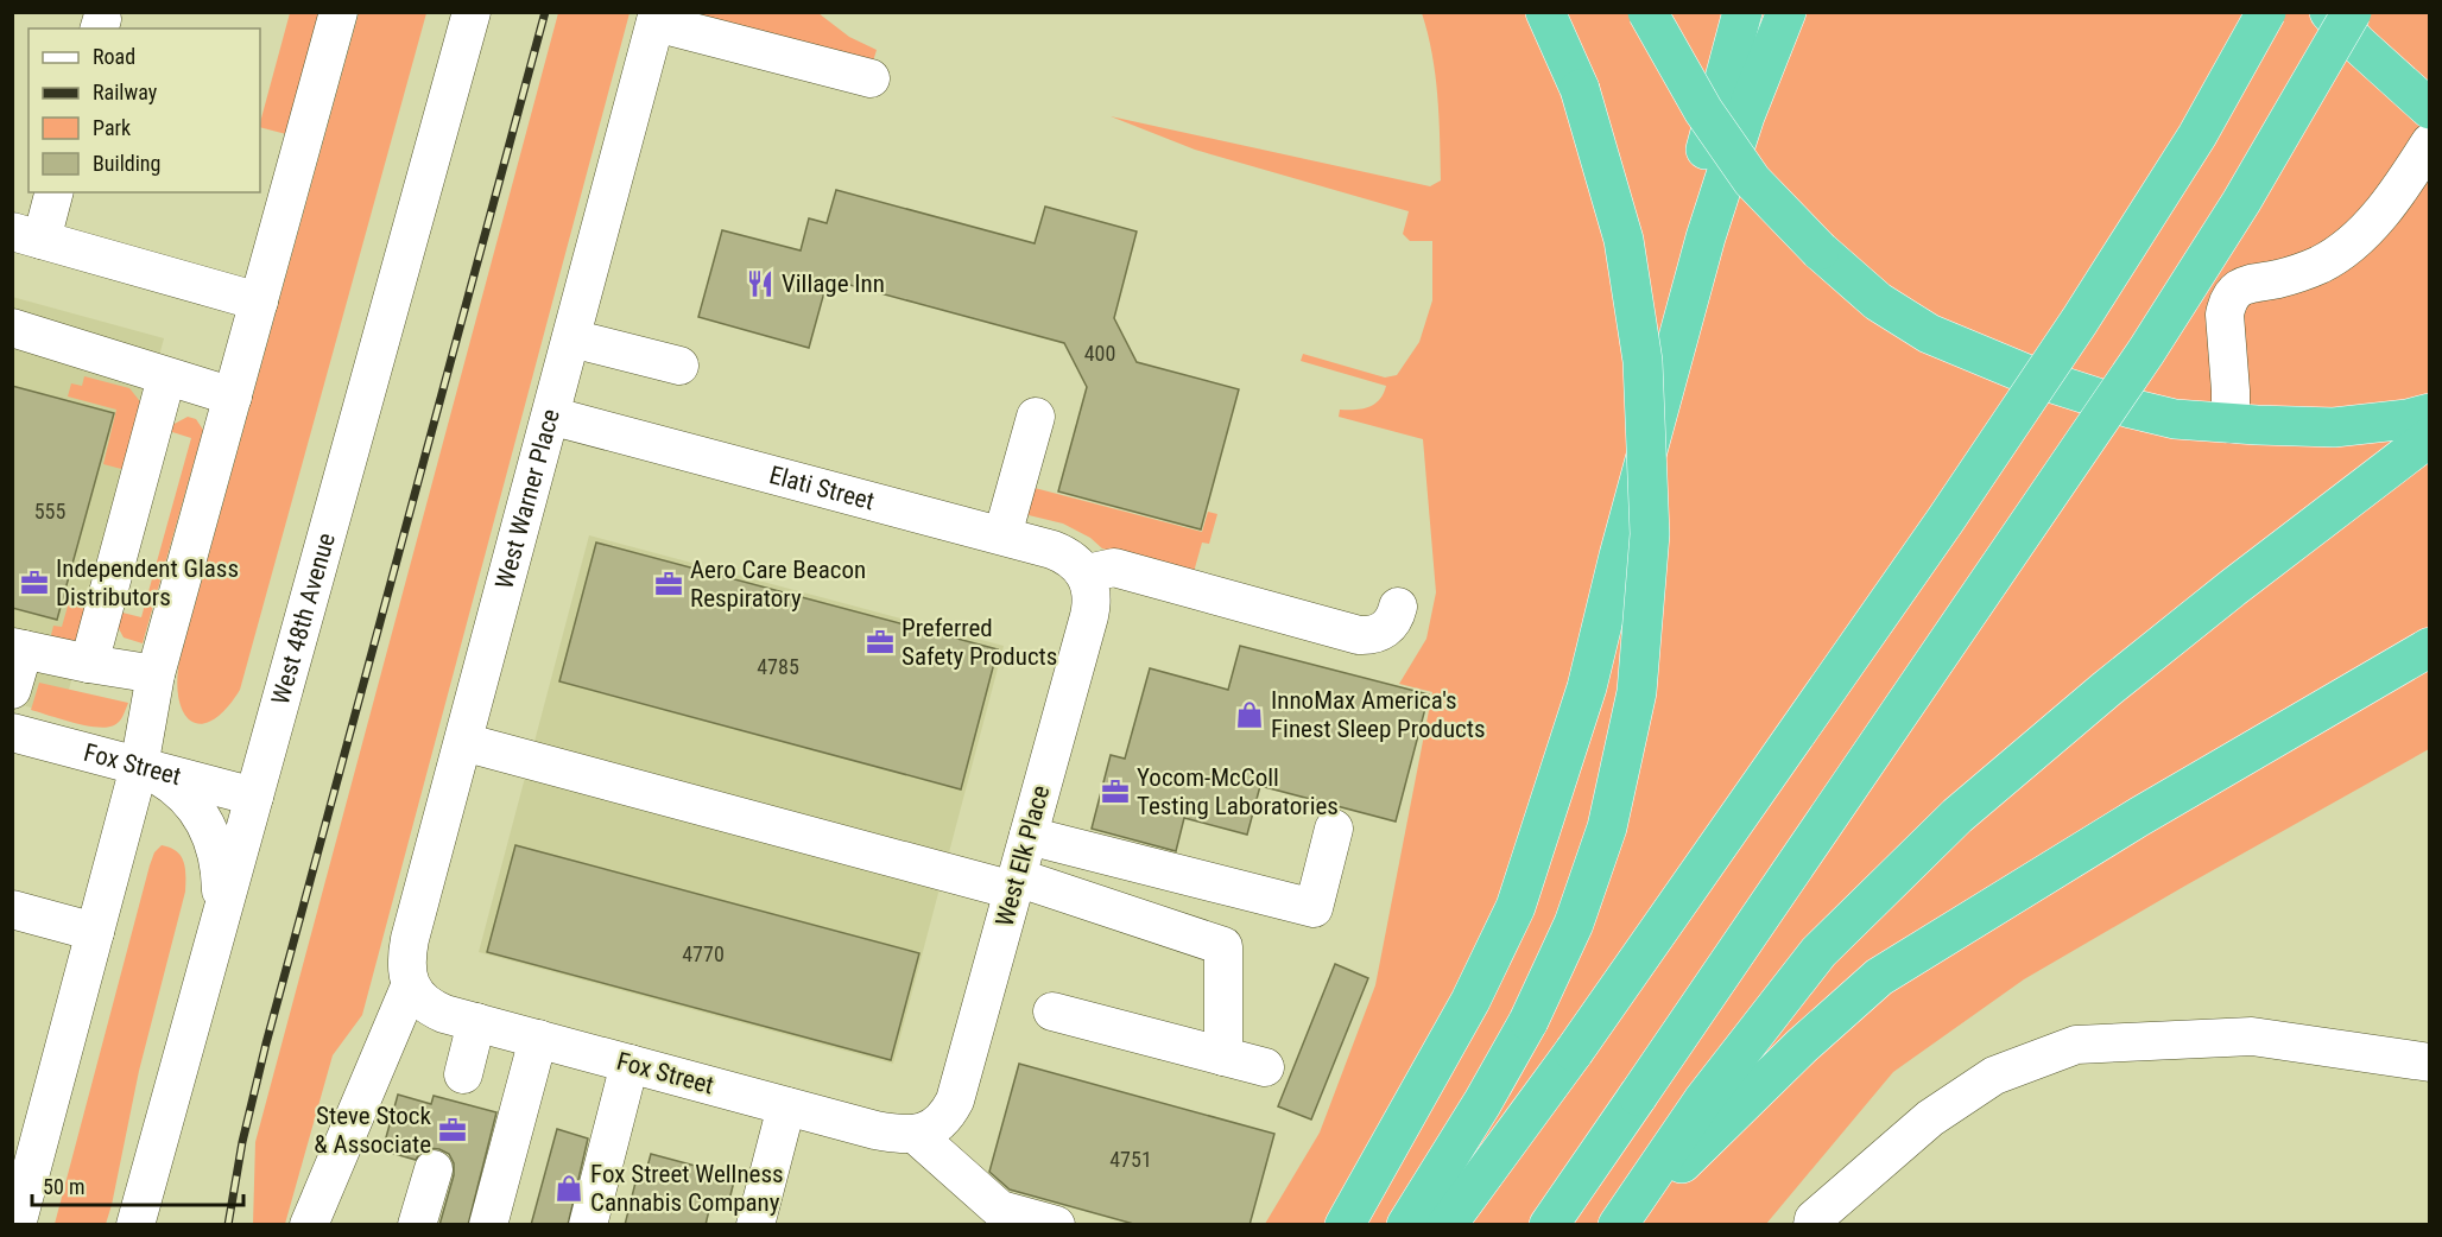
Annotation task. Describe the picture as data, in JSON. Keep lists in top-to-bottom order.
{
  "streets": {
    "street": [
      "Elati Street",
      "West Warner Place",
      "West 48th Avenue",
      "Fox Street",
      "West Elk Place"
    ]
  },
  "crossings": [
    ["Elati Street", "West Warner Place"],
    ["Elati Street", "West Elk Place"],
    ["West Warner Place", "Fox Street"],
    ["West 48th Avenue", "Fox Street"],
    ["Fox Street", "West Elk Place"]
  ],
  "places": {
    "restaurant": ["Village Inn"],
    "office": [
      "Independent Glass Distributors",
      "Aero Care Beacon Respiratory",
      "Preferred Safety Products",
      "Yocom-McColl Testing Laboratories",
      "Steve Stock & Associate"
    ],
    "shop": ["InnoMax America's Finest Sleep Products", "Fox Street Wellness Cannabis Company"]
  },
  "house_numbers": [
    "400",
    "555",
    "4785",
    "4770",
    "4751"
  ],
  "legend": [
    "Road",
    "Railway",
    "Park",
    "Building"
  ],
  "scale_bar": "50 m"
}
